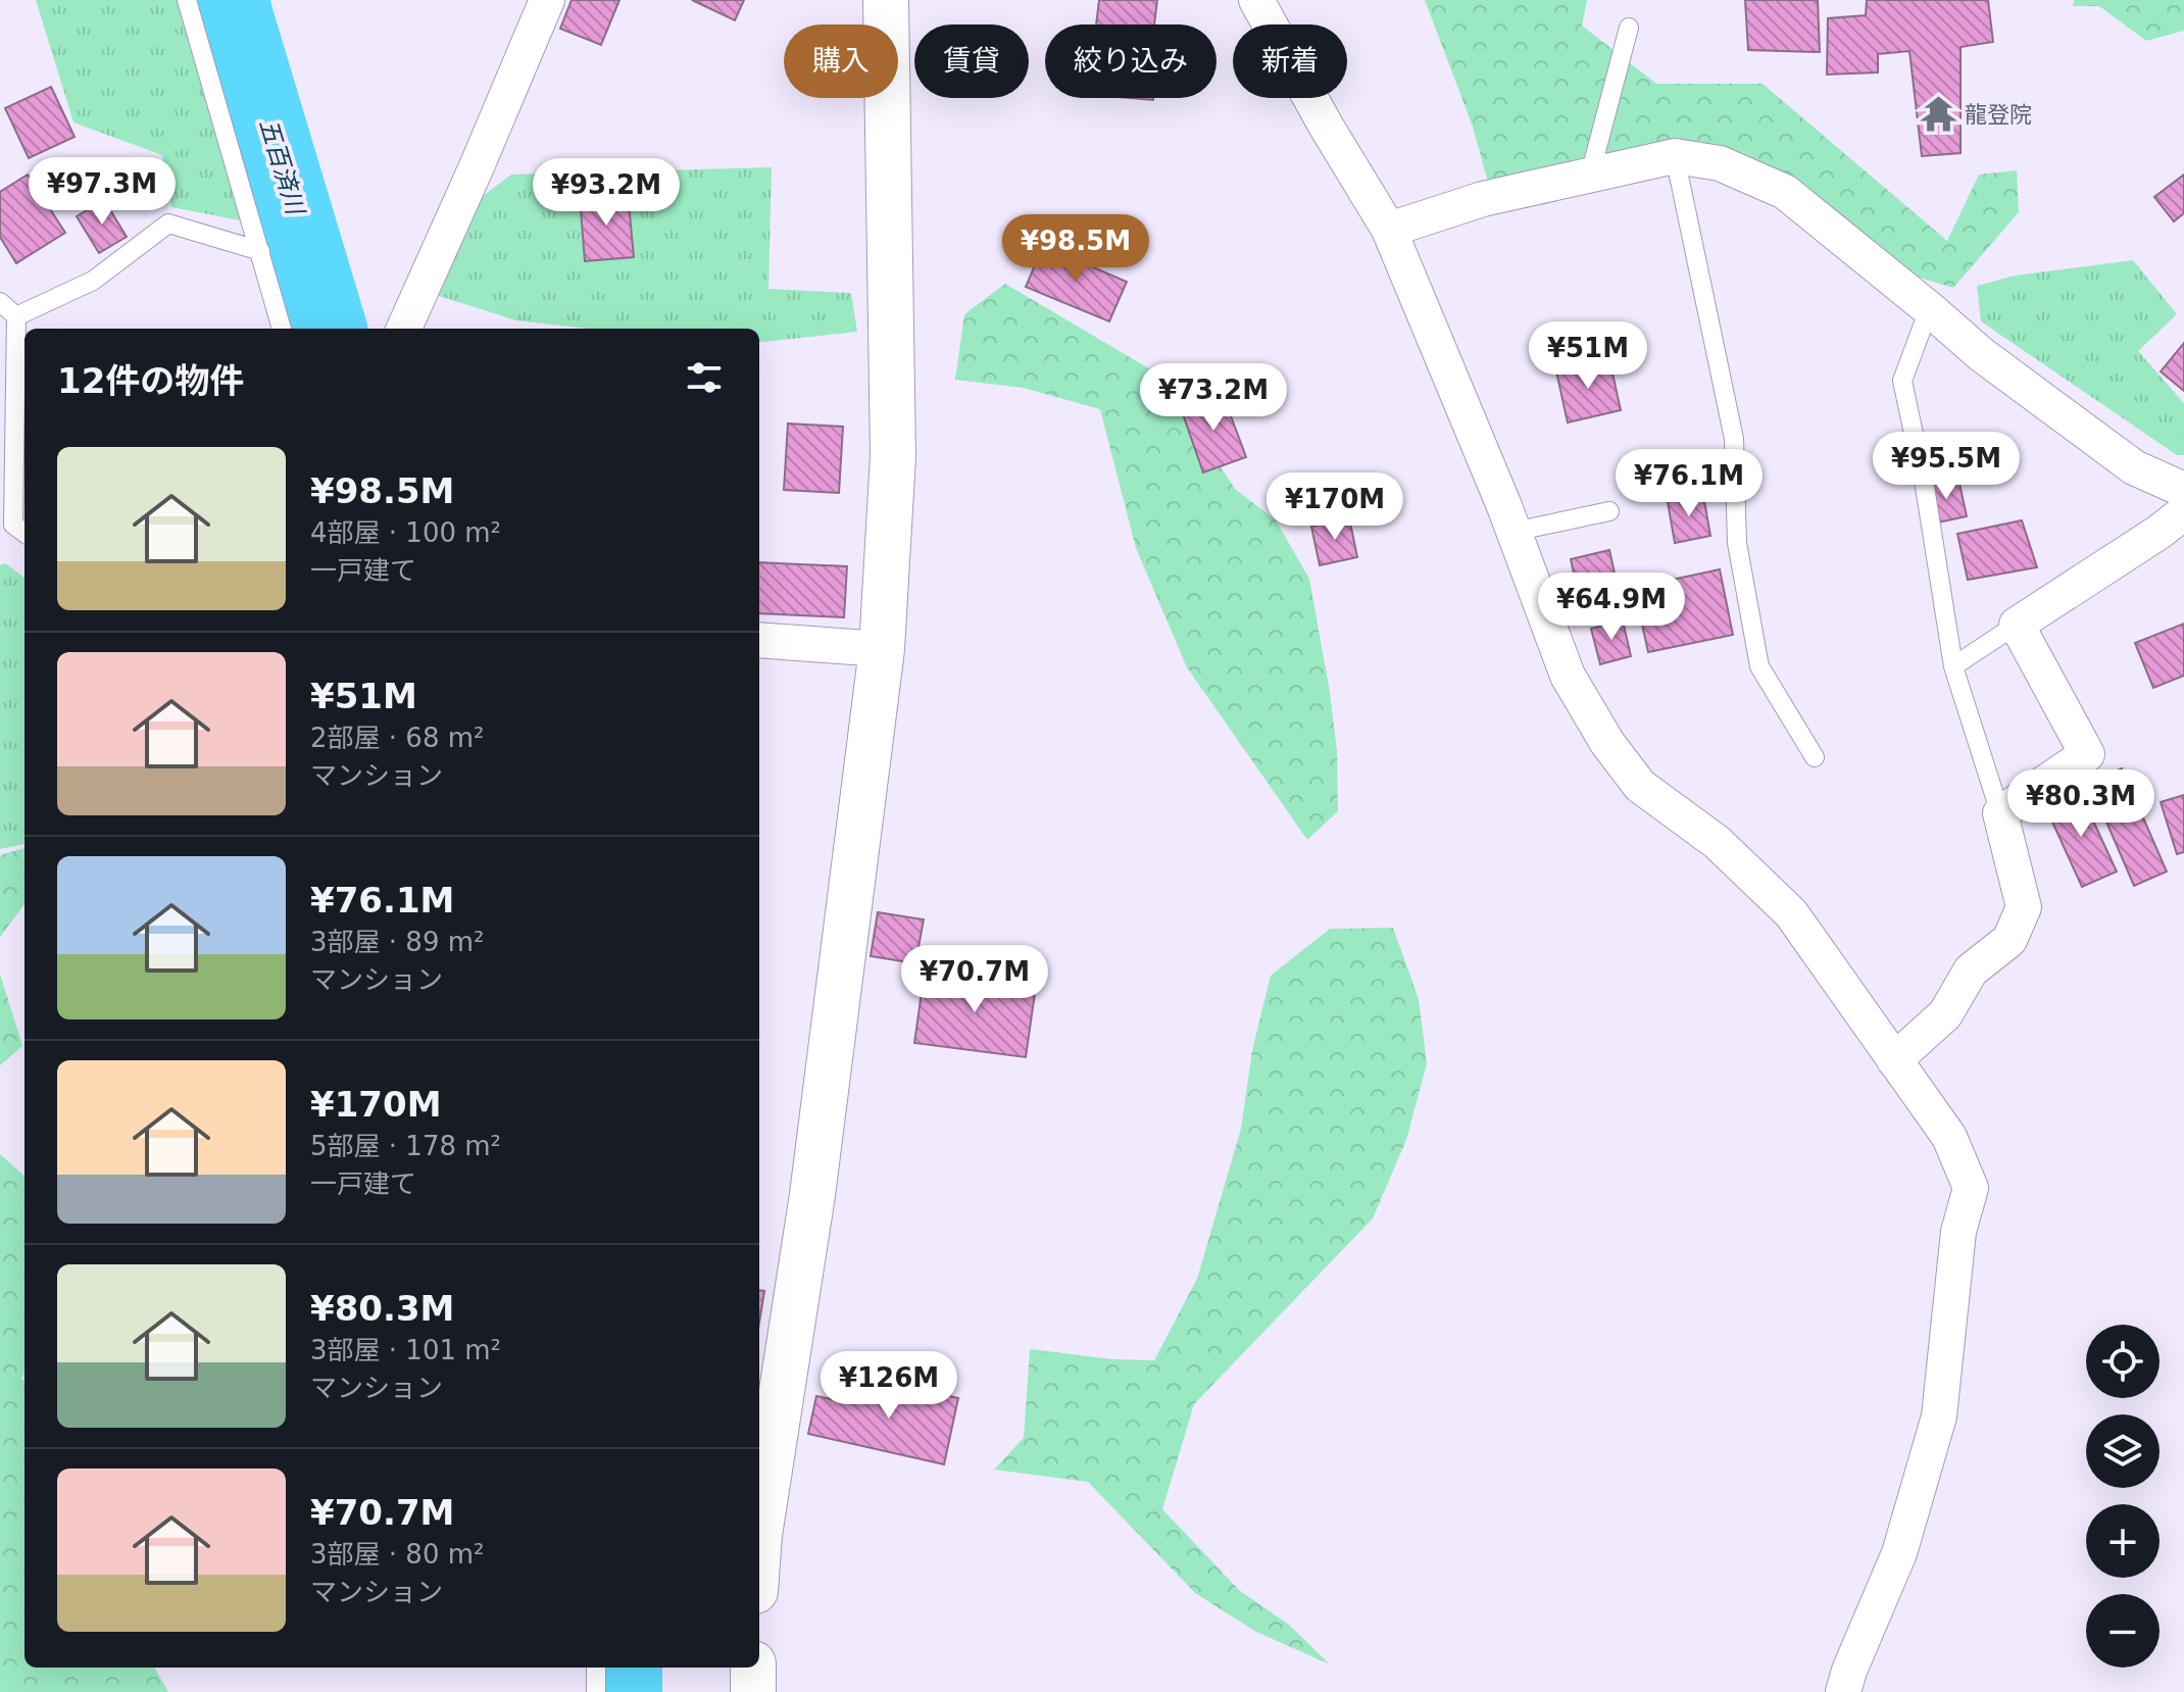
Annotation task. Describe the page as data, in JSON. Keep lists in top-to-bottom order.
{
  "water": ["五百済川"],
  "places": {
    "temple": ["龍登院"]
  },
  "page": {
    "chip": [
      "購入",
      "賃貸",
      "絞り込み",
      "新着"
    ],
    "price": [
      "¥97.3M",
      "¥93.2M",
      "¥98.5M",
      "¥51M",
      "¥73.2M",
      "¥95.5M",
      "¥76.1M",
      "¥170M",
      "¥64.9M",
      "¥80.3M",
      "¥70.7M",
      "¥126M"
    ],
    "heading": "12件の物件",
    "list": [
      {
        "name": "¥98.5M",
        "note": "4部屋 · 100 m² · 一戸建て"
      },
      {
        "name": "¥51M",
        "note": "2部屋 · 68 m² · マンション"
      },
      {
        "name": "¥76.1M",
        "note": "3部屋 · 89 m² · マンション"
      },
      {
        "name": "¥170M",
        "note": "5部屋 · 178 m² · 一戸建て"
      },
      {
        "name": "¥80.3M",
        "note": "3部屋 · 101 m² · マンション"
      },
      {
        "name": "¥70.7M",
        "note": "3部屋 · 80 m² · マンション"
      }
    ],
    "map_buttons": ["+", "−"]
  }
}
